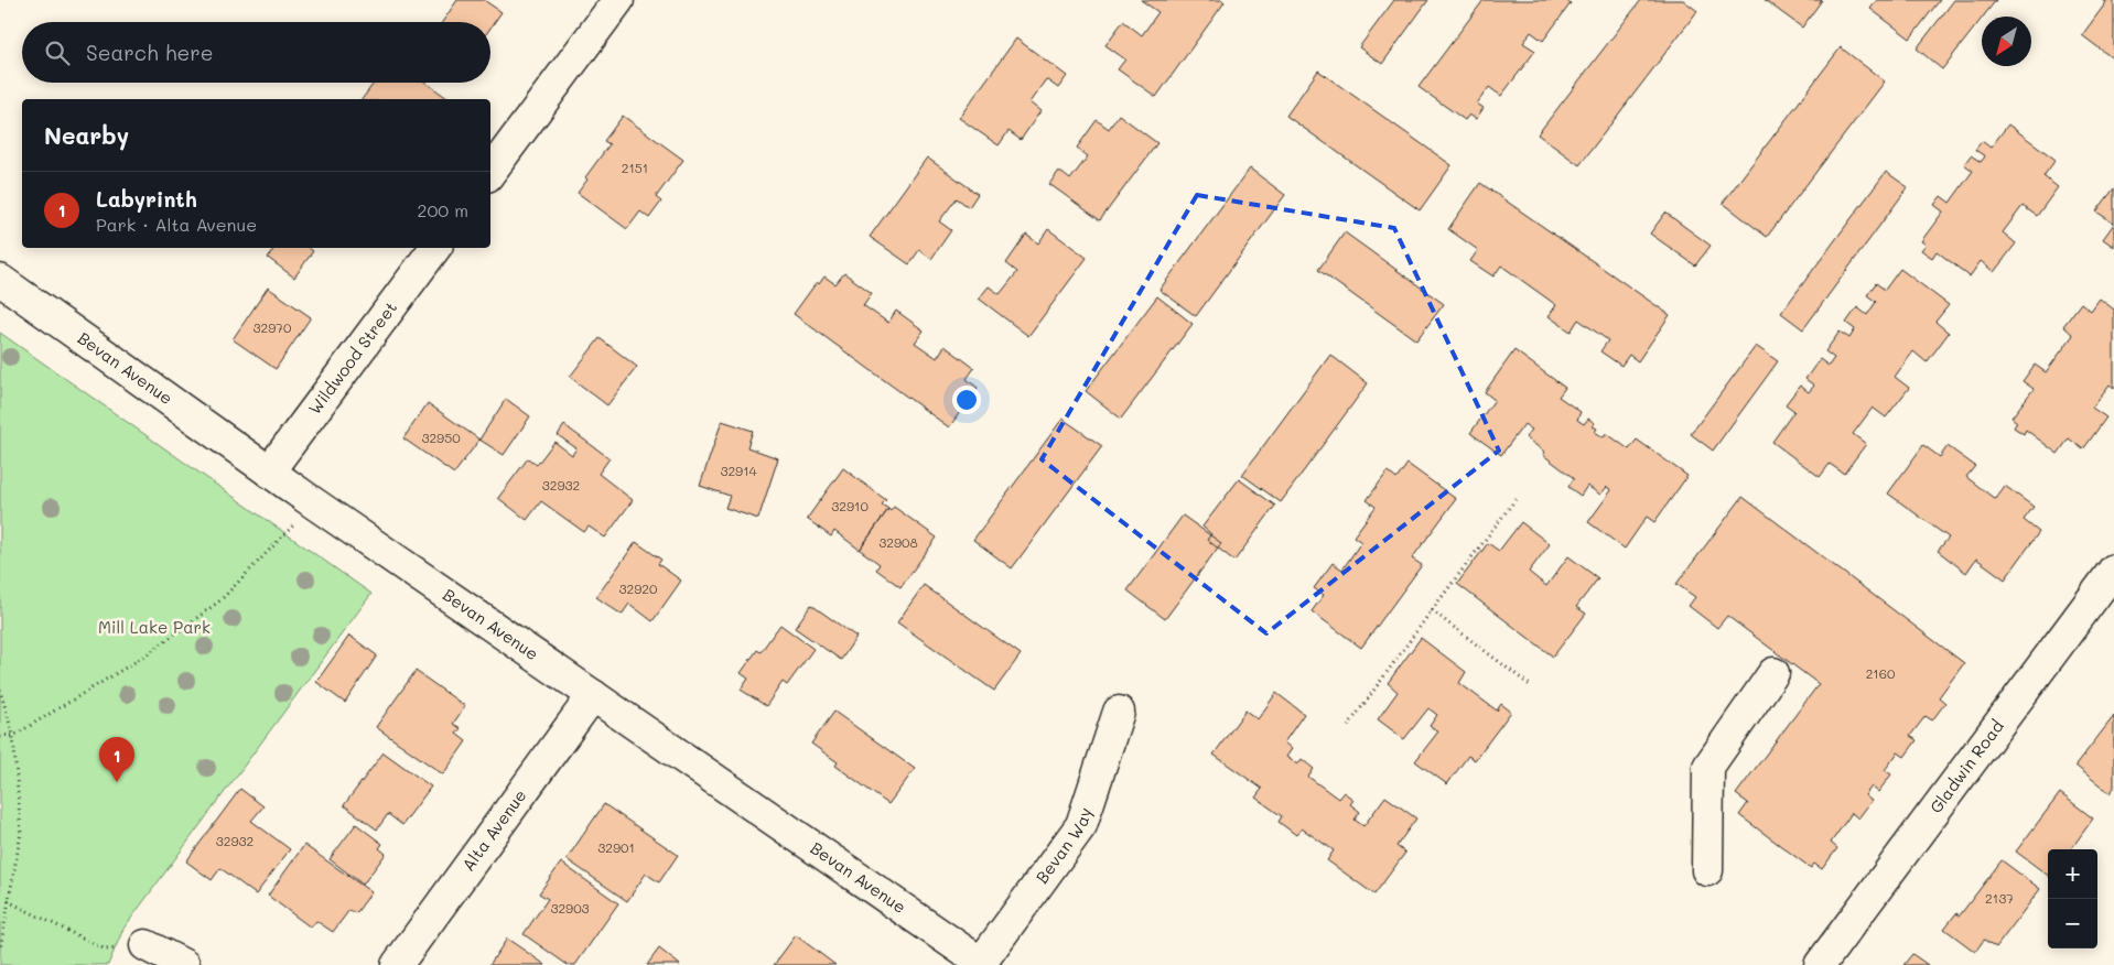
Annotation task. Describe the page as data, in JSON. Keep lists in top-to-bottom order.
{
  "streets": {
    "street": [
      "Wildwood Street",
      "Bevan Avenue",
      "Gladwin Road",
      "Alta Avenue",
      "Bevan Way"
    ]
  },
  "crossings": [
    ["Wildwood Street", "Bevan Avenue"],
    ["Bevan Avenue", "Alta Avenue"],
    ["Bevan Avenue", "Bevan Way"]
  ],
  "parks": ["Mill Lake Park"],
  "house_numbers": [
    "2151",
    "32970",
    "32950",
    "32914",
    "32932",
    "32910",
    "32908",
    "32920",
    "2160",
    "32932",
    "32901",
    "2137",
    "32903"
  ],
  "north": "bottom left",
  "page": {
    "search": "Search here",
    "heading": "Nearby",
    "list": [
      {
        "mark": "1",
        "name": "Labyrinth",
        "note": "Park · Alta Avenue",
        "value": "200 m"
      }
    ],
    "pins": "1",
    "map_buttons": ["+", "−"]
  }
}
